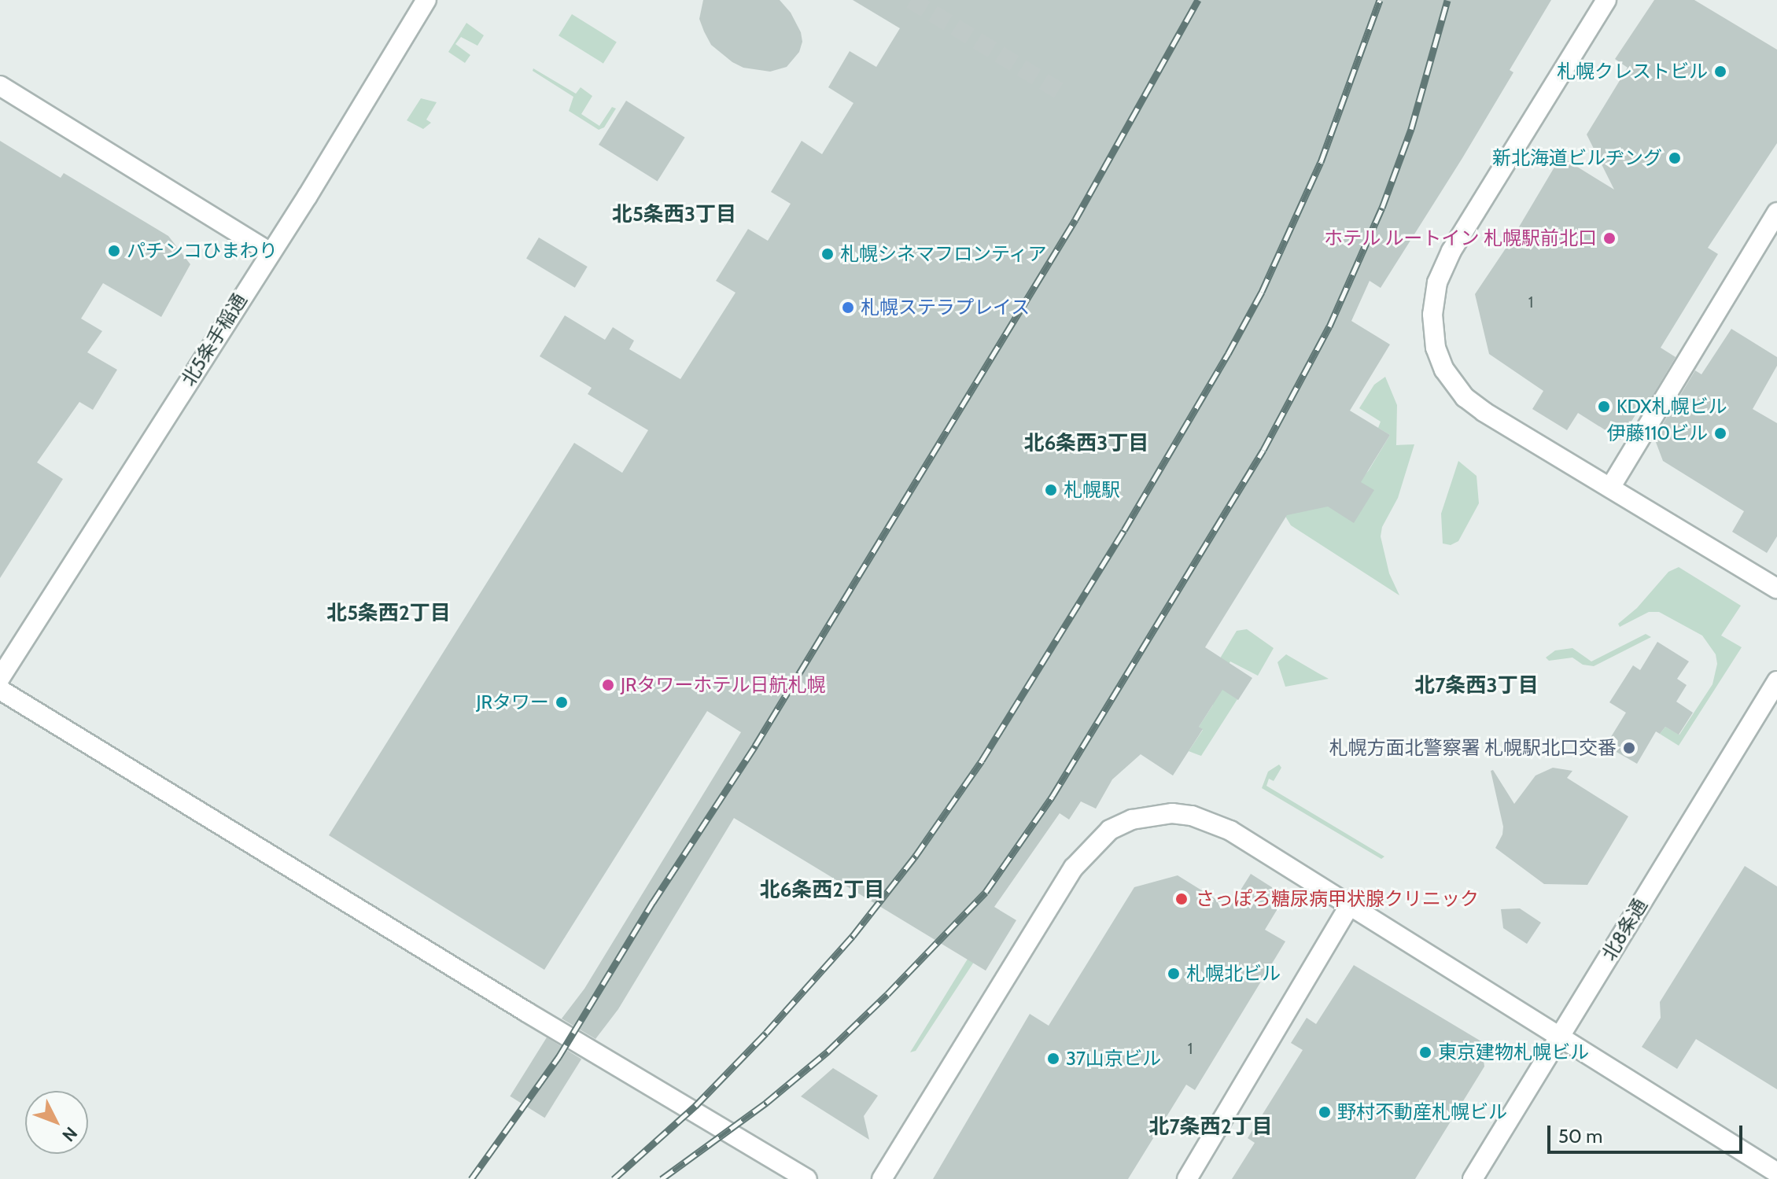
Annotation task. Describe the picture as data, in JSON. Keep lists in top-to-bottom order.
{
  "streets": {
    "street": ["北5条手稲通", "北8条通"]
  },
  "districts": [
    "北5条西3丁目",
    "北6条西3丁目",
    "北5条西2丁目",
    "北7条西3丁目",
    "北6条西2丁目",
    "北7条西2丁目"
  ],
  "places": [
    "札幌クレストビル",
    "新北海道ビルヂング",
    "ホテル ルートイン 札幌駅前北口",
    "パチンコひまわり",
    "札幌シネマフロンティア",
    "札幌ステラプレイス",
    "KDX札幌ビル",
    "伊藤110ビル",
    "札幌駅",
    "JRタワーホテル日航札幌",
    "JRタワー",
    "札幌方面北警察署 札幌駅北口交番",
    "さっぽろ糖尿病甲状腺クリニック",
    "札幌北ビル",
    "東京建物札幌ビル",
    "37山京ビル",
    "野村不動産札幌ビル"
  ],
  "house_numbers": ["1", "1"],
  "scale_bar": "50 m",
  "north": "bottom right"
}
